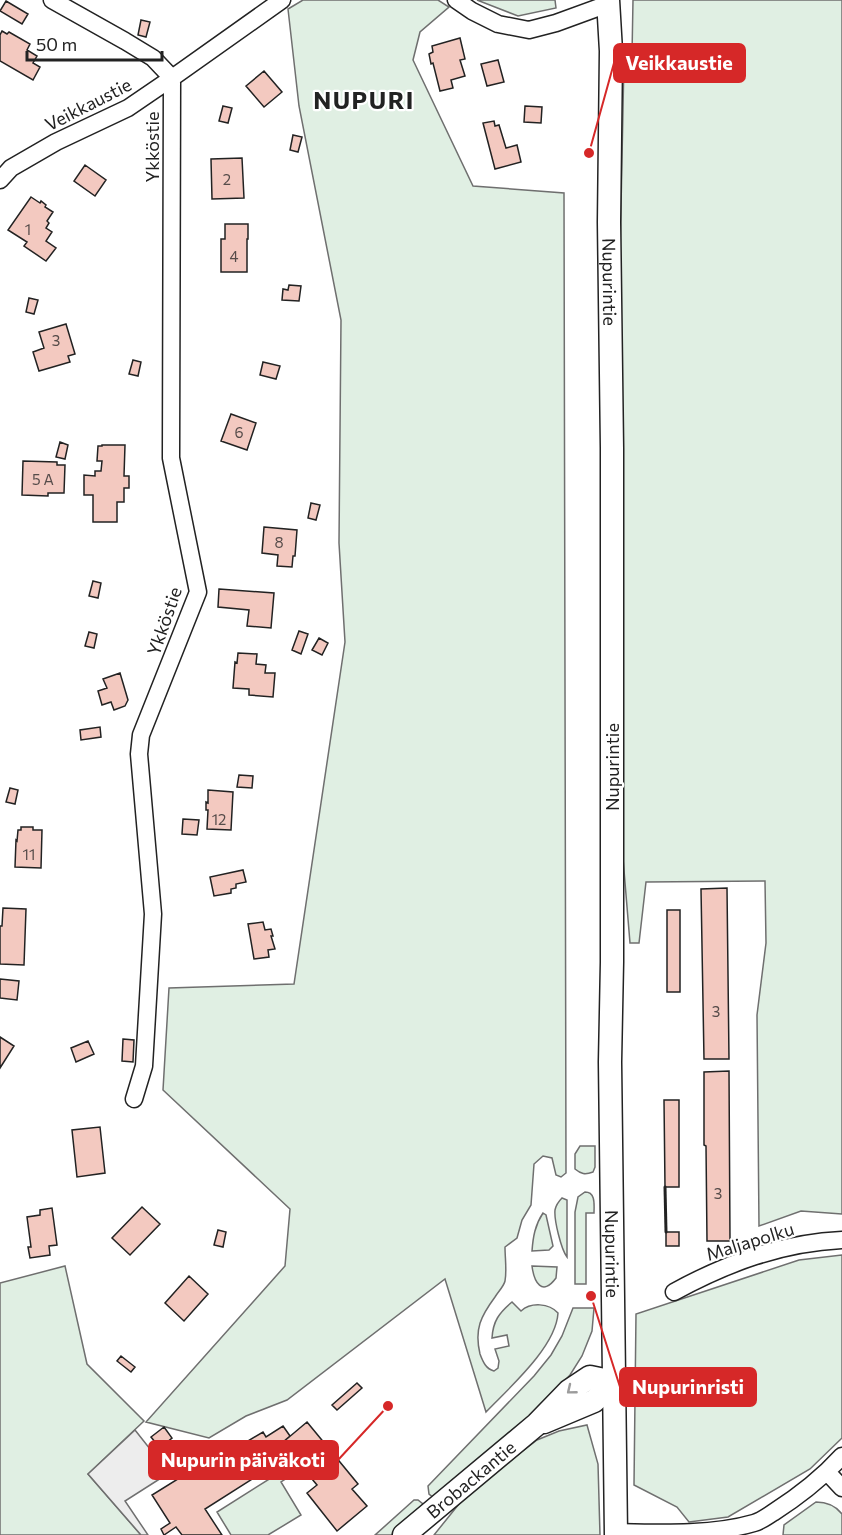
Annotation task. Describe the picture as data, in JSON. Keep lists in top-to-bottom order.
{
  "streets": {
    "main road": ["Nupurintie", "Brobackantie"],
    "street": ["Veikkaustie", "Ykköstie", "Maljapolku"]
  },
  "crossings": [
    ["Veikkaustie", "Ykköstie"],
    ["Nupurintie", "Brobackantie"]
  ],
  "districts": ["NUPURI"],
  "places": ["Veikkaustie", "Nupurinristi", "Nupurin päiväkoti"],
  "house_numbers": [
    "2",
    "1",
    "4",
    "3",
    "6",
    "5 A",
    "8",
    "12",
    "11",
    "3",
    "3"
  ],
  "scale_bar": "50 m"
}
